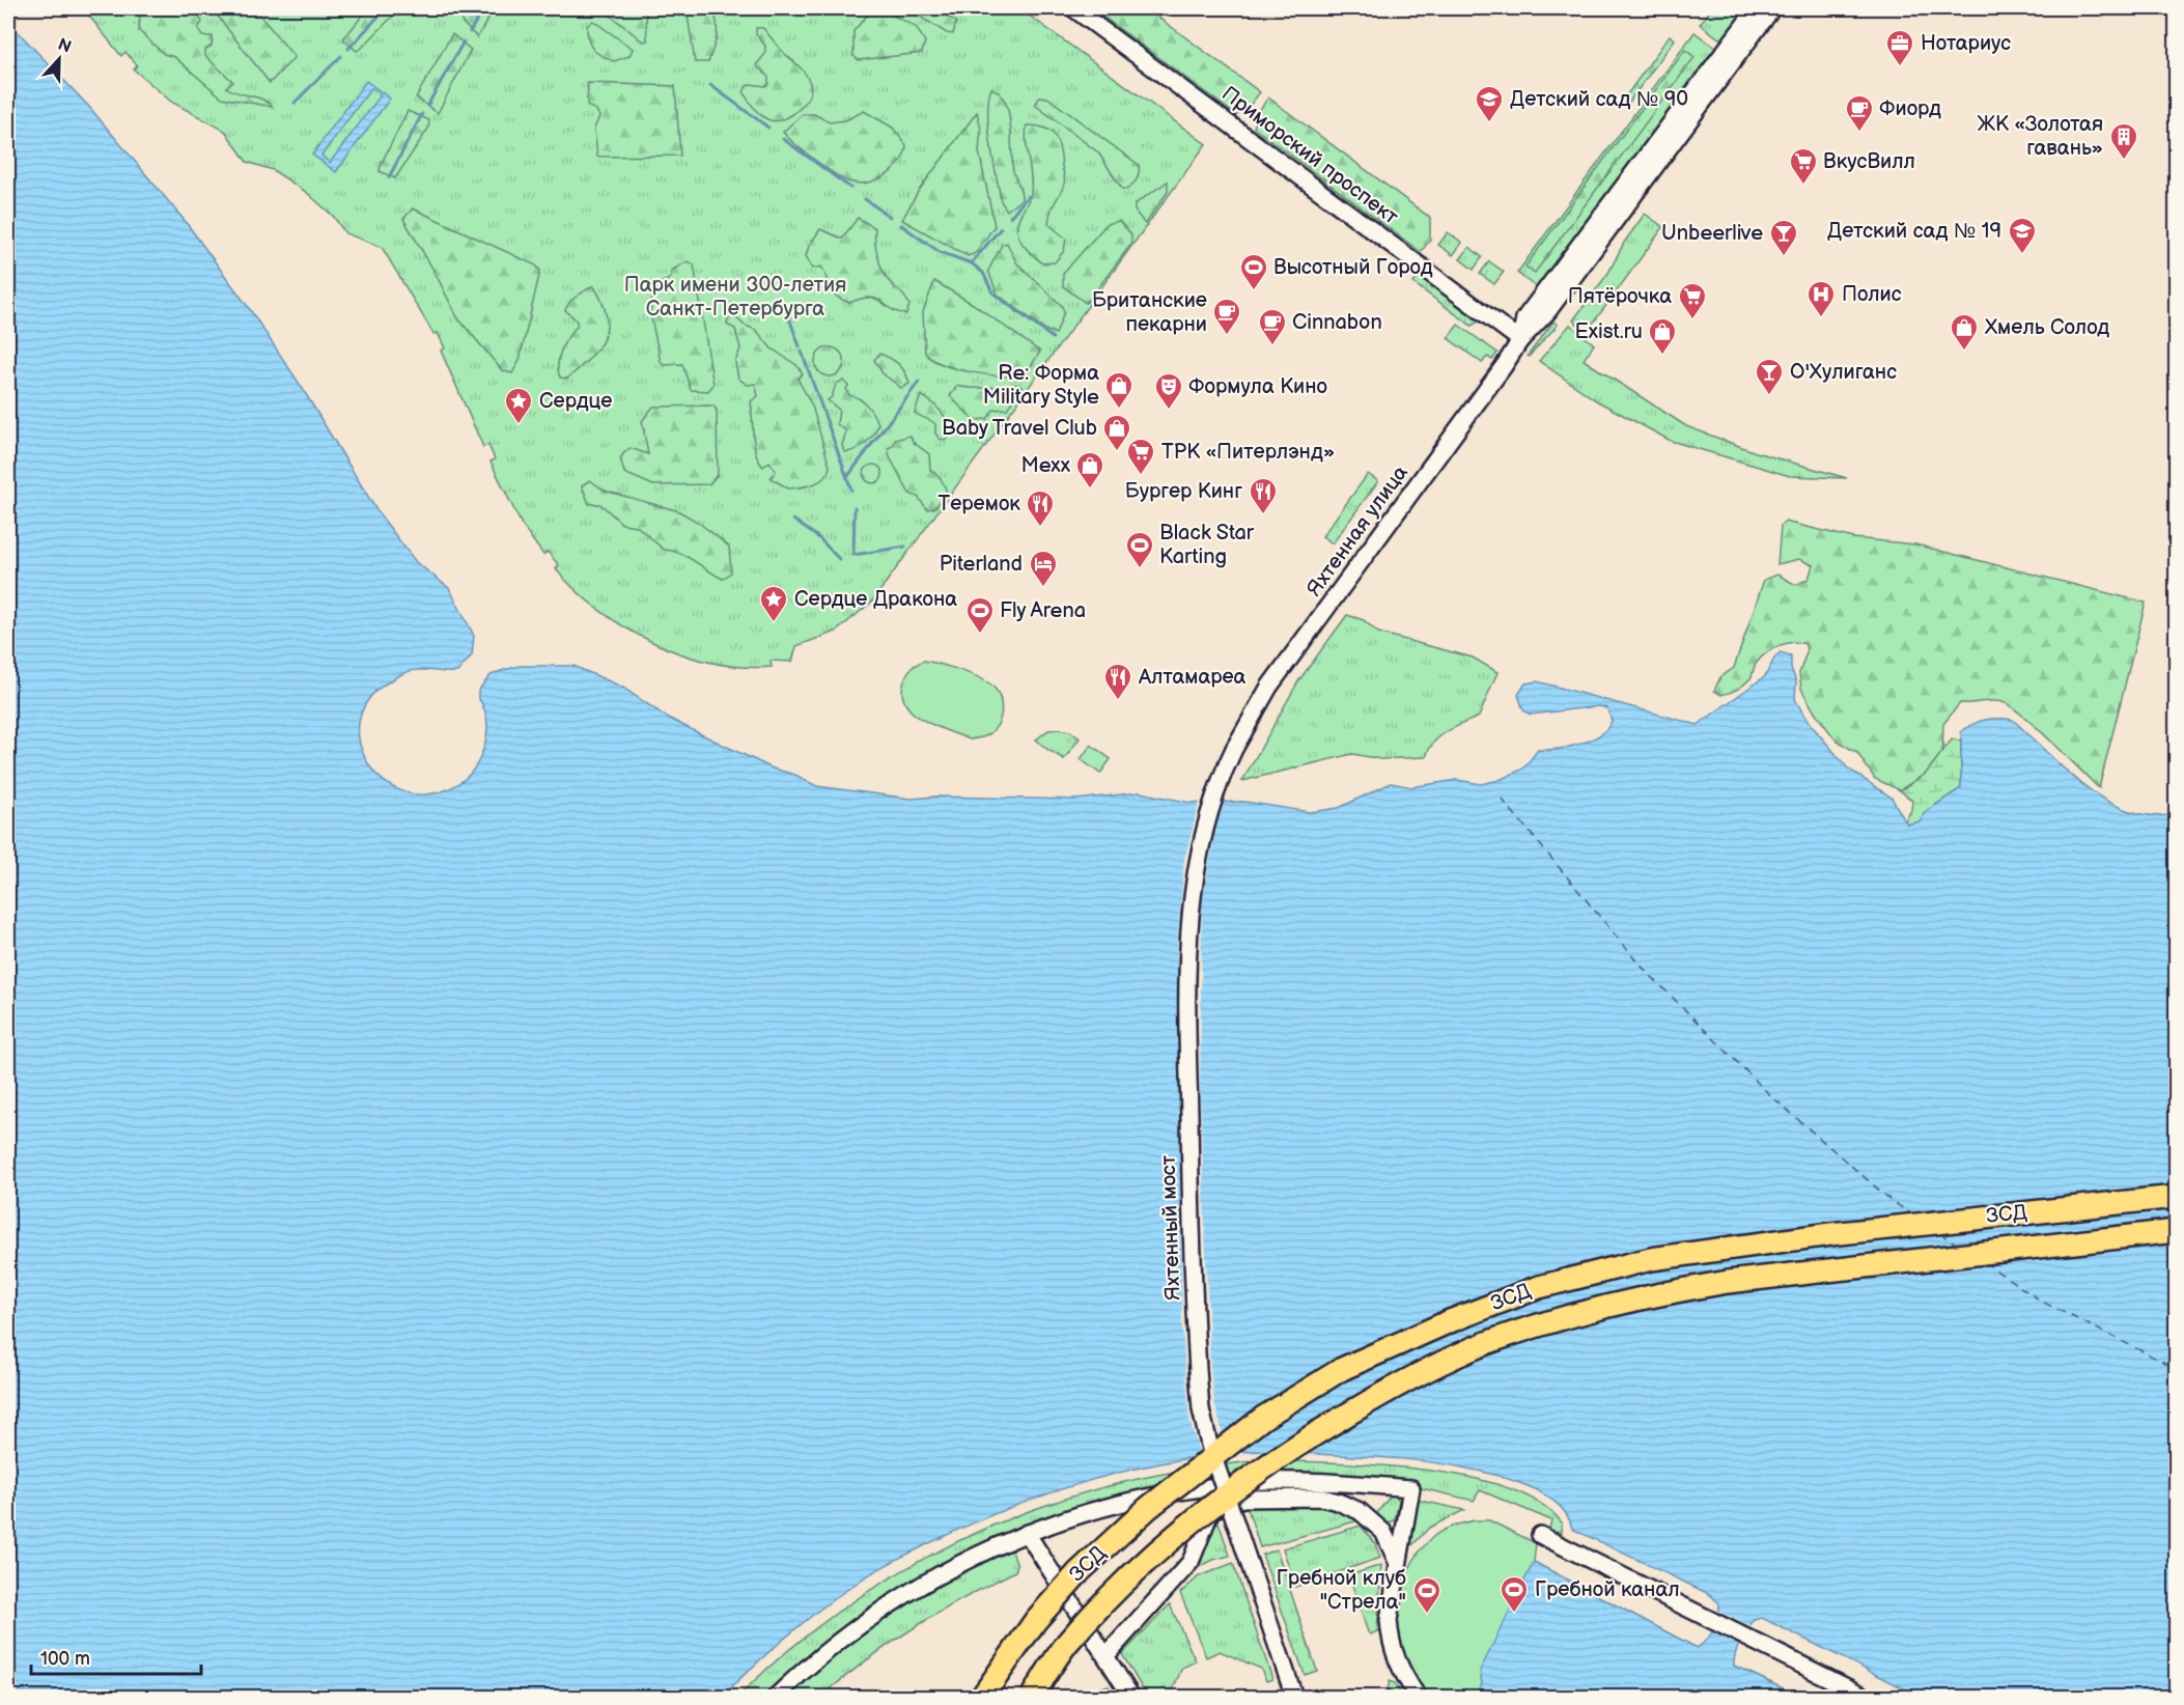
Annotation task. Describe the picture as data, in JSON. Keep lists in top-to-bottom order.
{
  "streets": {
    "highway": ["ЗСД"],
    "street": ["Приморский проспект", "Яхтенная улица", "Яхтенный мост"]
  },
  "crossings": [
    ["Приморский проспект", "Яхтенная улица"],
    ["Яхтенная улица", "Яхтенный мост"]
  ],
  "parks": ["Парк имени 300-летия Санкт-Петербурга"],
  "places": {
    "office": ["Нотариус"],
    "school or university": ["Детский сад № 90", "Детский сад № 19"],
    "cafe": ["Фиорд", "Британские пекарни", "Cinnabon"],
    "building": ["ЖК «Золотая гавань»"],
    "supermarket": ["ВкусВилл", "Пятёрочка", "ТРК «Питерлэнд»"],
    "bar": ["Unbeerlive", "О'Хулиганс"],
    "sports": [
      "Высотный Город",
      "Black Star Karting",
      "Fly Arena",
      "Гребной канал",
      "Гребной клуб \"Стрела\""
    ],
    "hospital": ["Полис"],
    "shop": [
      "Хмель Солод",
      "Exist.ru",
      "Re: Форма Military Style",
      "Baby Travel Club",
      "Mexx"
    ],
    "theatre": ["Формула Кино"],
    "place": ["Сердце", "Сердце Дракона"],
    "restaurant": ["Бургер Кинг", "Теремок", "Алтамареа"],
    "hotel": ["Piterland"]
  },
  "scale_bar": "100 m",
  "north": "top"
}
